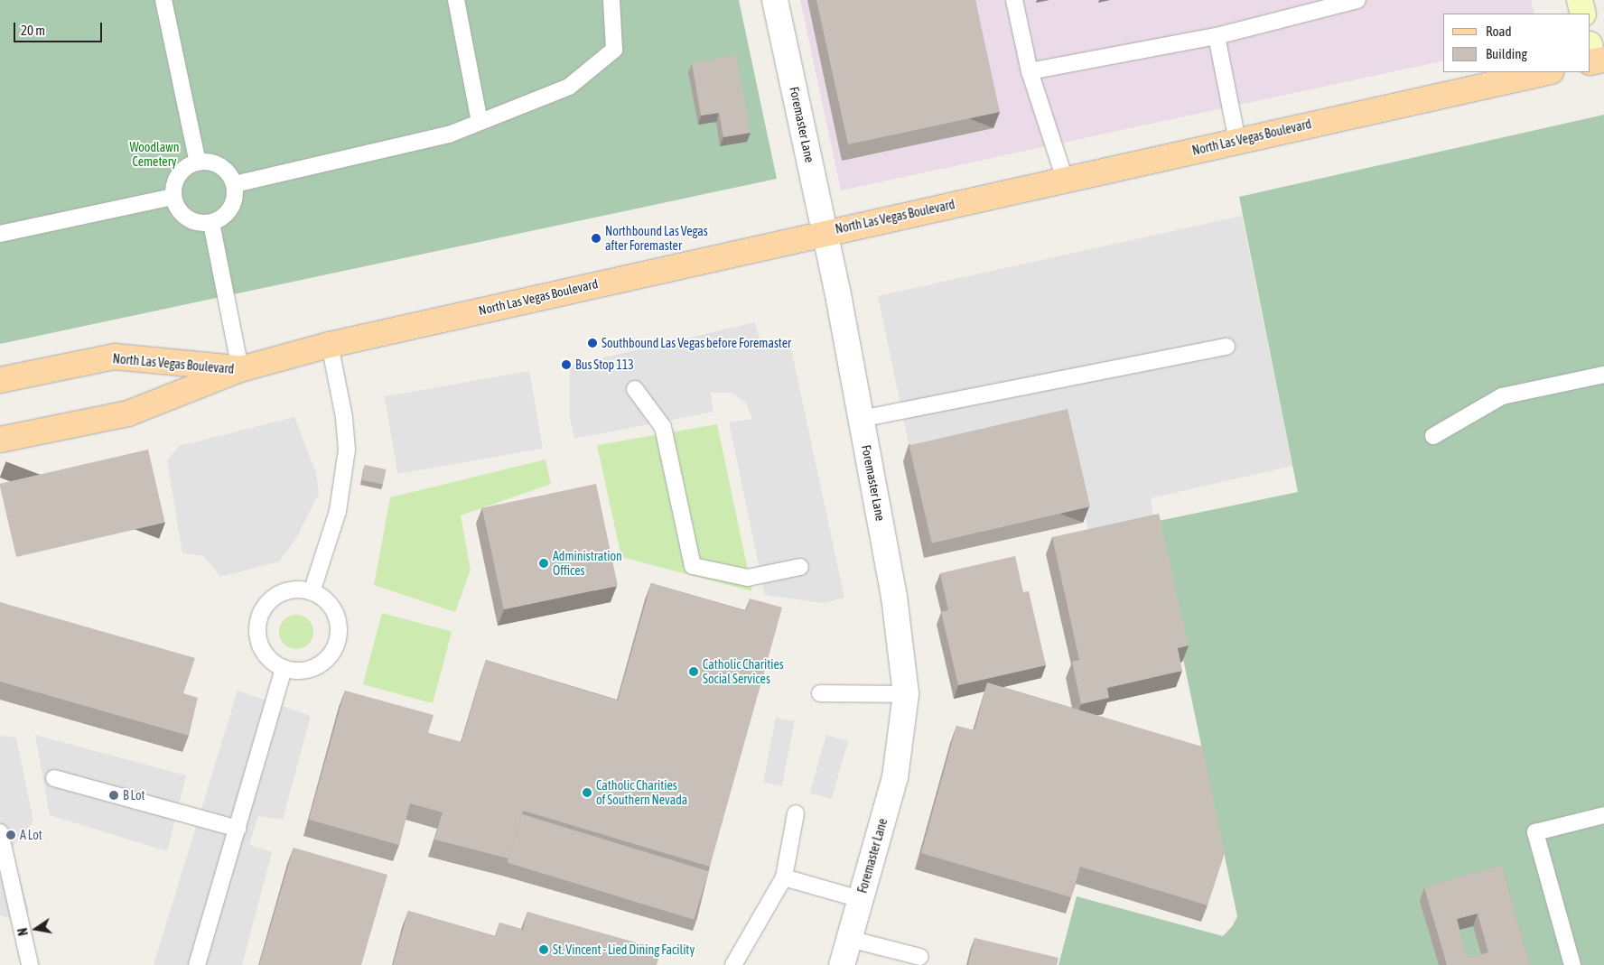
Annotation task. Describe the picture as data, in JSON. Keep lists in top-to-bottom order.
{
  "streets": {
    "main road": ["North Las Vegas Boulevard"],
    "street": ["Foremaster Lane"]
  },
  "crossings": [
    ["Foremaster Lane", "North Las Vegas Boulevard"]
  ],
  "parks": ["Woodlawn Cemetery"],
  "places": [
    "Northbound Las Vegas after Foremaster",
    "Southbound Las Vegas before Foremaster",
    "Bus Stop 113",
    "Administration Offices",
    "Catholic Charities Social Services",
    "Catholic Charities of Southern Nevada",
    "B Lot",
    "A Lot",
    "St. Vincent - Lied Dining Facility"
  ],
  "legend": ["Road", "Building"],
  "scale_bar": "20 m",
  "north": "left"
}
